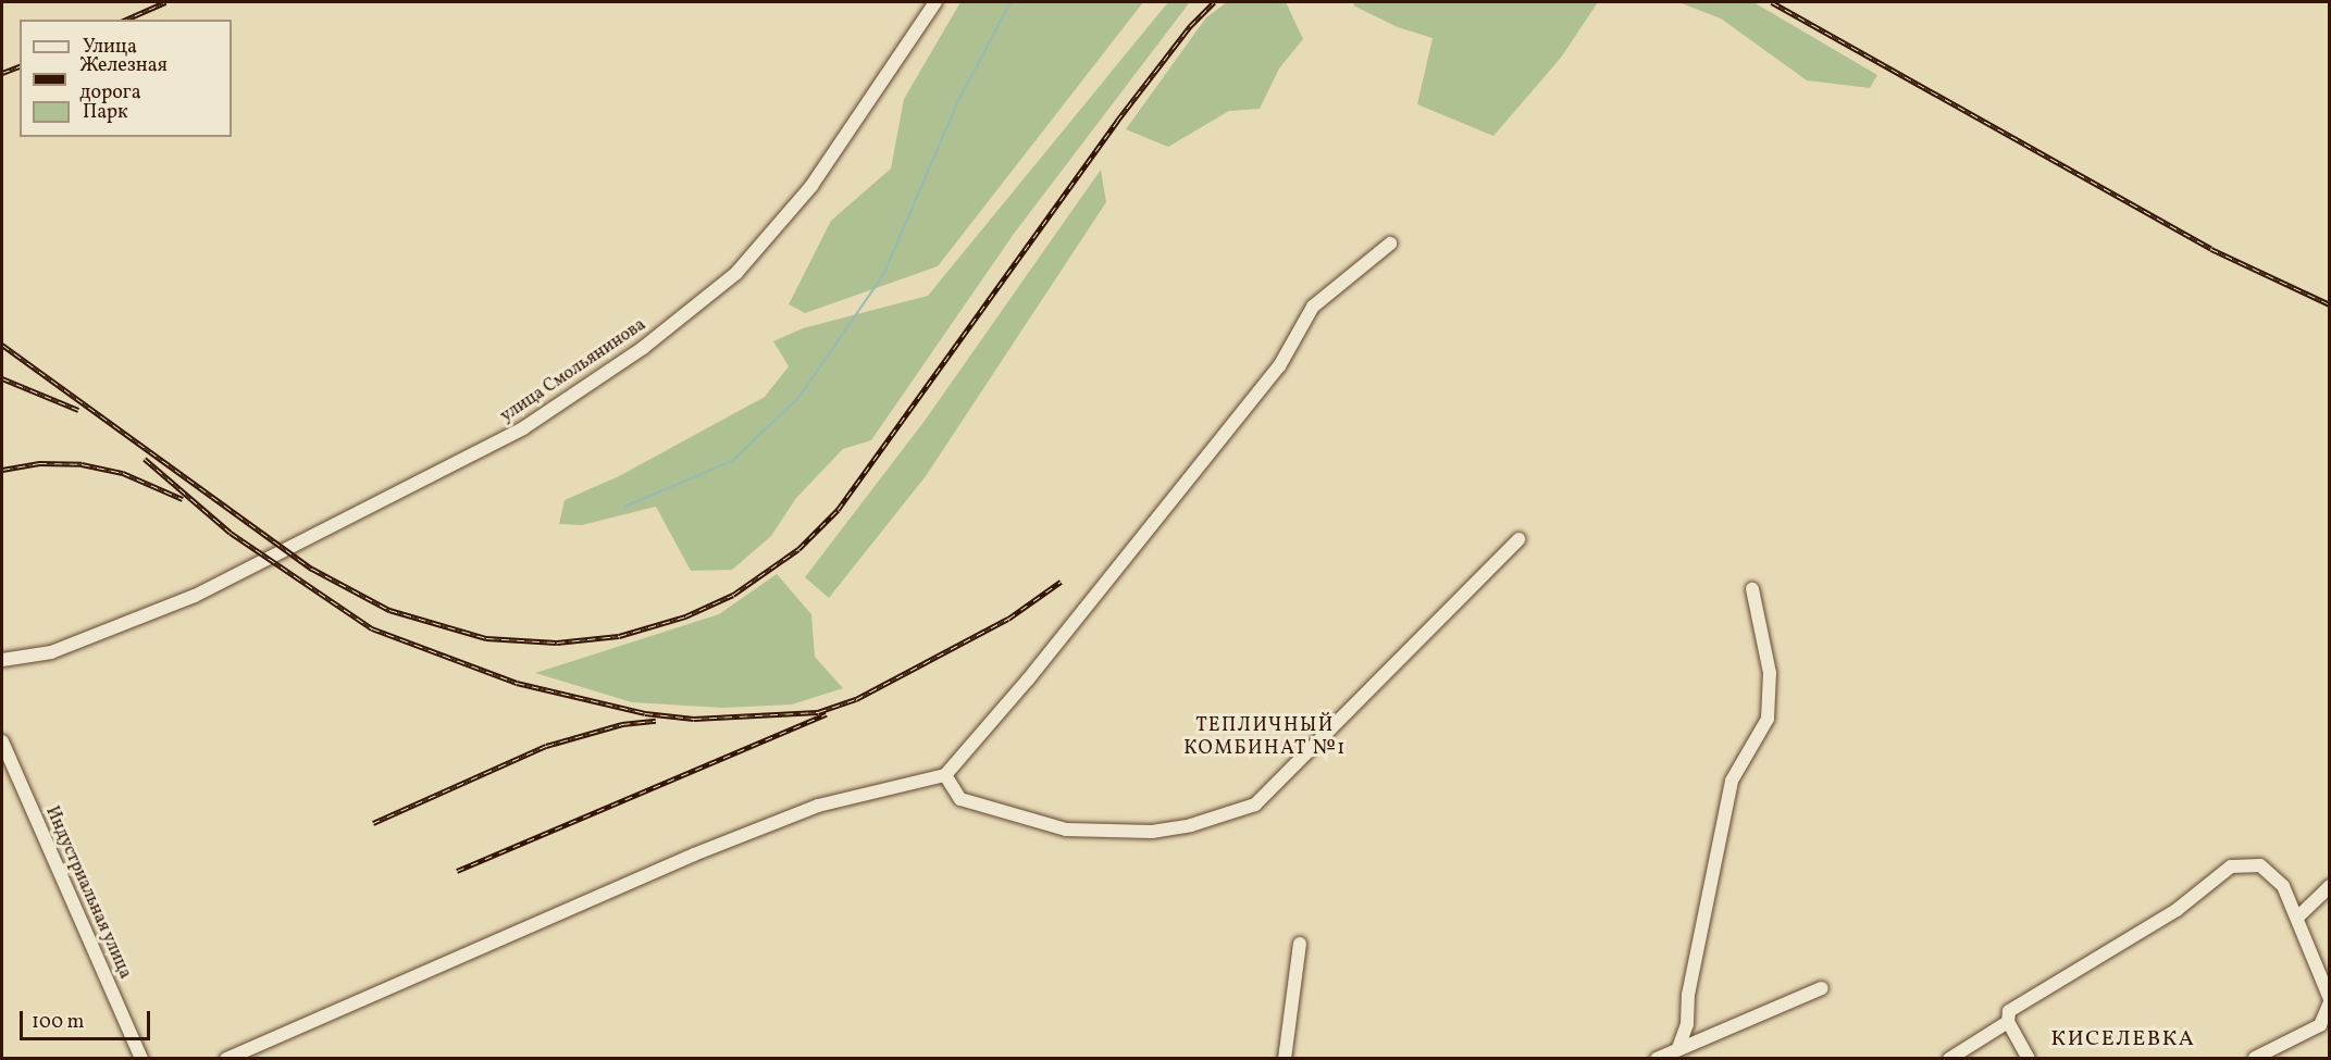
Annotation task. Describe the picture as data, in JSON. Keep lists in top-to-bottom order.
{
  "streets": {
    "street": ["улица Смольянинова", "Индустриальная улица"]
  },
  "districts": ["ТЕПЛИЧНЫЙ КОМБИНАТ №1", "КИСЕЛЕВКА"],
  "legend": ["Улица", "Железная дорога", "Парк"],
  "scale_bar": "100 m"
}
